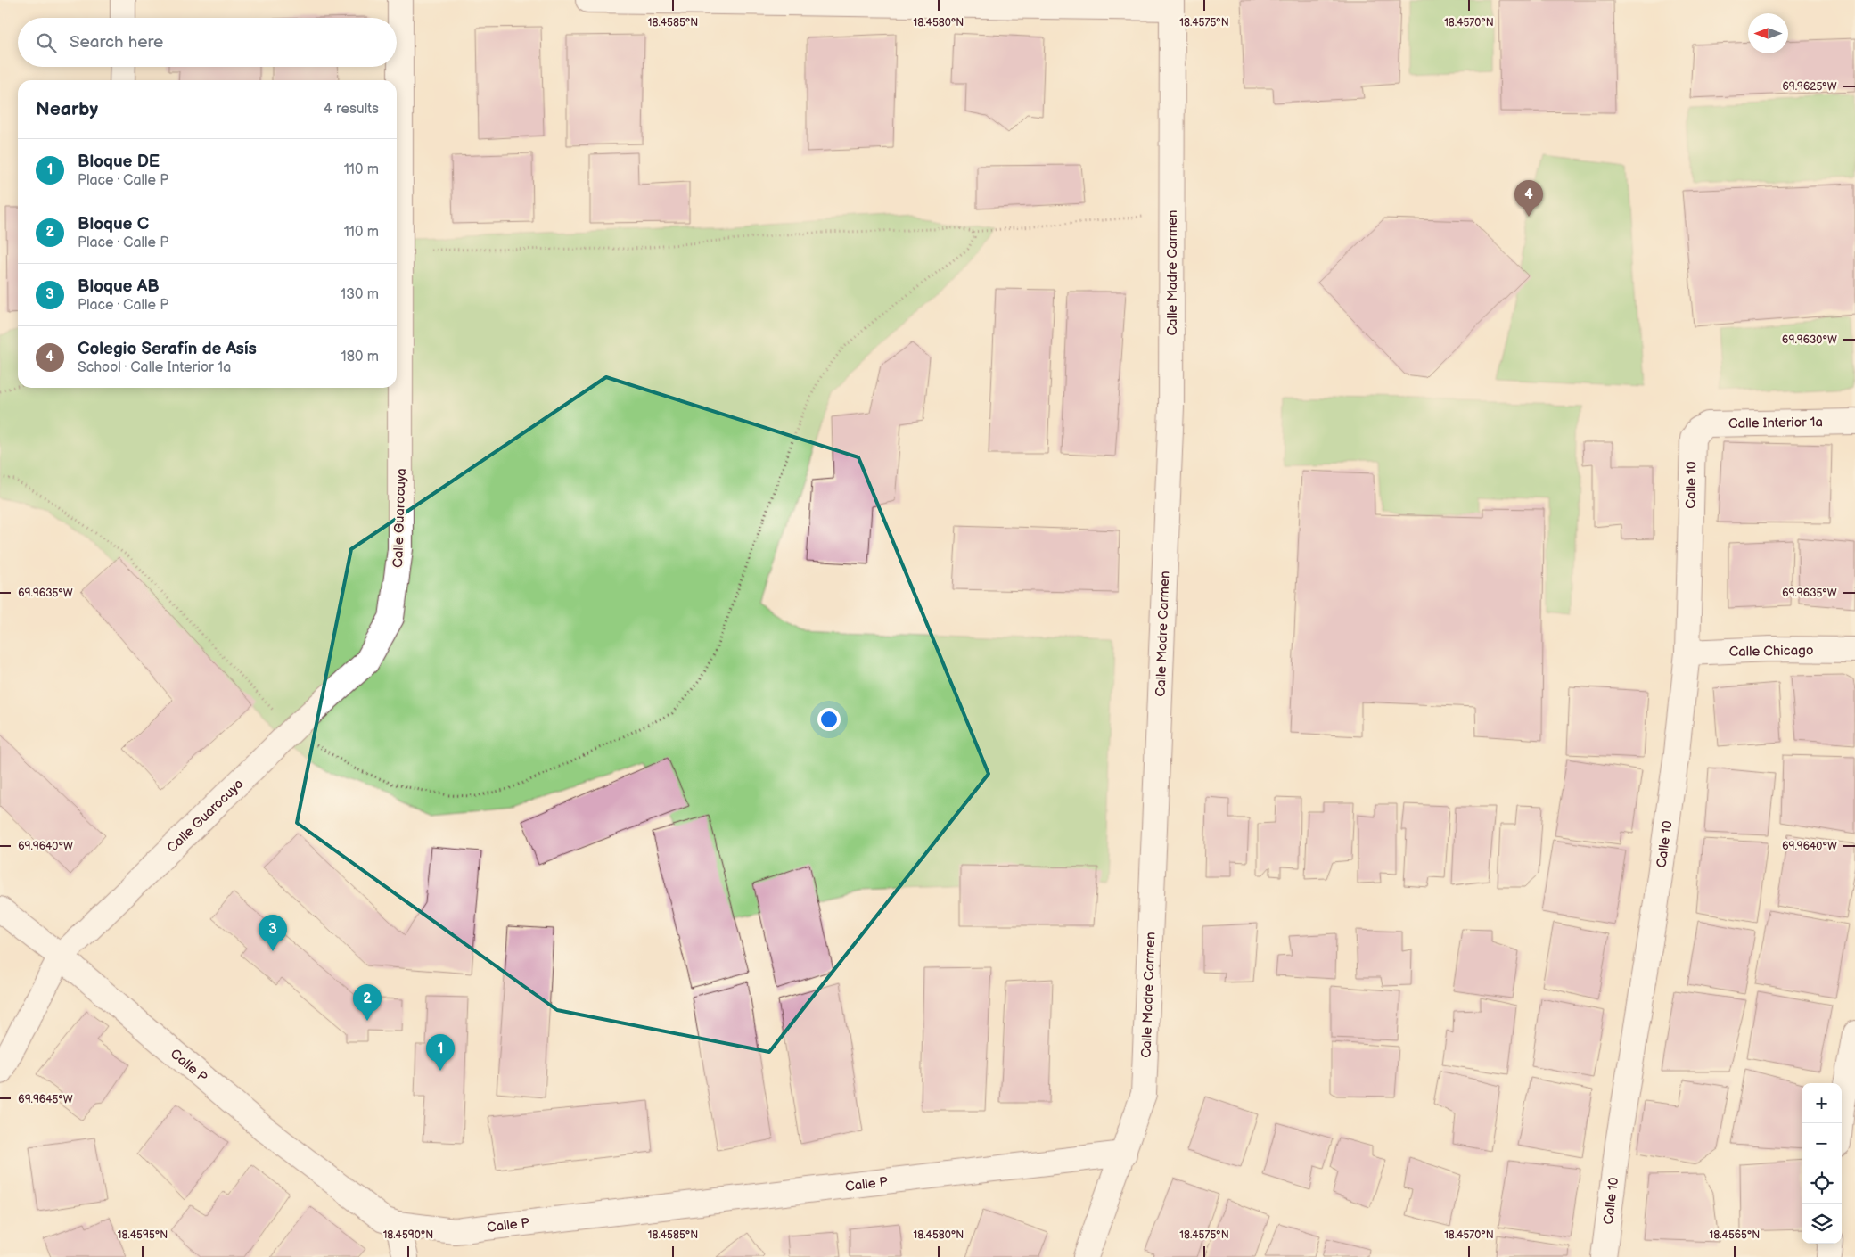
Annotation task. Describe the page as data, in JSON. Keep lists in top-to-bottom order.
{
  "streets": {
    "street": [
      "Calle Madre Carmen",
      "Calle Interior 1a",
      "Calle 10",
      "Calle Guarocuya",
      "Calle Chicago",
      "Calle P"
    ]
  },
  "crossings": [
    ["Calle Madre Carmen", "Calle P"],
    ["Calle Interior 1a", "Calle 10"],
    ["Calle 10", "Calle Chicago"],
    ["Calle Guarocuya", "Calle P"]
  ],
  "north": "left",
  "page": {
    "search": "Search here",
    "heading": ["Nearby", "4 results"],
    "list": [
      {
        "mark": "1",
        "name": "Bloque DE",
        "note": "Place · Calle P",
        "value": "110 m"
      },
      {
        "mark": "2",
        "name": "Bloque C",
        "note": "Place · Calle P",
        "value": "110 m"
      },
      {
        "mark": "3",
        "name": "Bloque AB",
        "note": "Place · Calle P",
        "value": "130 m"
      },
      {
        "mark": "4",
        "name": "Colegio Serafín de Asís",
        "note": "School · Calle Interior 1a",
        "value": "180 m"
      }
    ],
    "pins": [
      "4",
      "3",
      "2",
      "1"
    ],
    "map_buttons": ["+", "−"]
  },
  "coordinates": [
    "18.4585°N",
    "18.4580°N",
    "18.4575°N",
    "18.4570°N",
    "69.9625°W",
    "69.9630°W",
    "69.9635°W",
    "69.9640°W",
    "69.9645°W",
    "18.4595°N",
    "18.4590°N",
    "18.4565°N"
  ]
}
